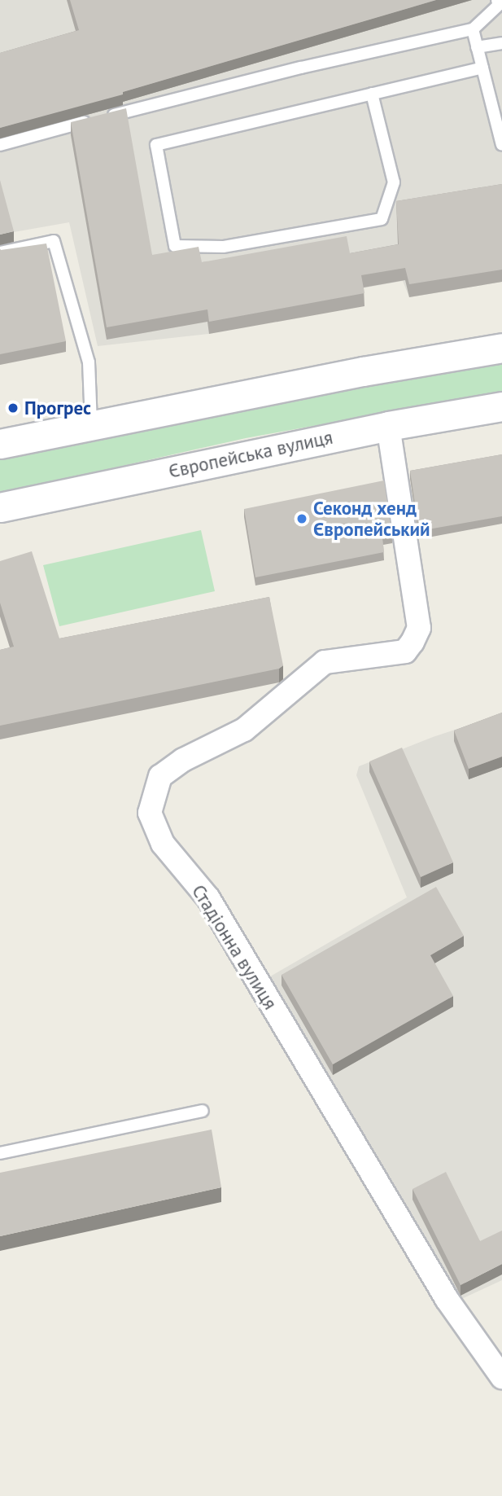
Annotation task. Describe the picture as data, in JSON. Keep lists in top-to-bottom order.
{
  "streets": {
    "street": ["Європейська вулиця", "Стадіонна вулиця"]
  },
  "crossings": [
    ["Європейська вулиця", "Стадіонна вулиця"]
  ],
  "places": ["Прогрес", "Секонд хенд Європейський"]
}
